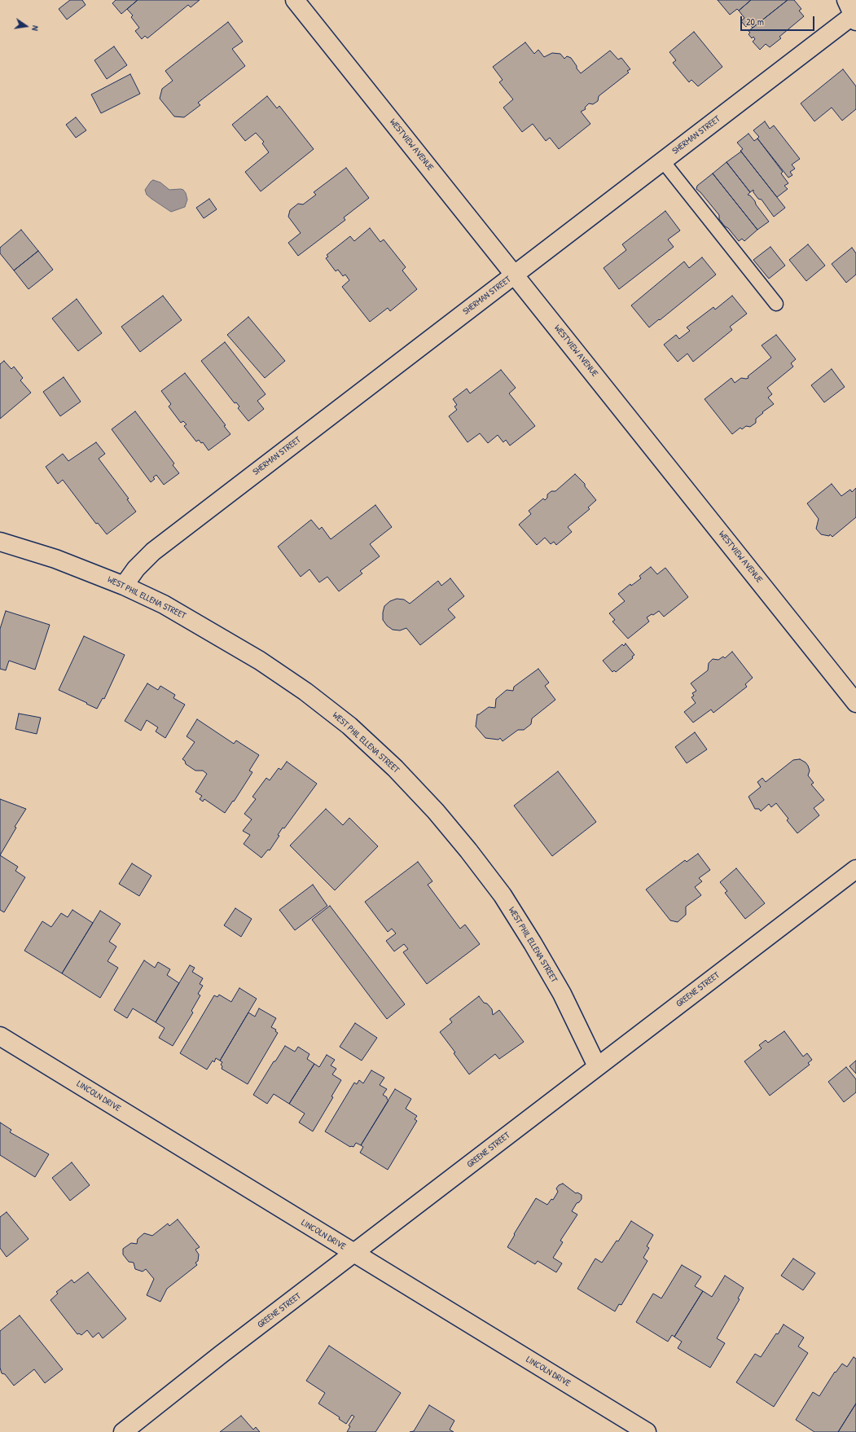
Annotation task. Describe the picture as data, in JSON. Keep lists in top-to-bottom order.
{
  "streets": {
    "street": [
      "SHERMAN STREET",
      "WESTVIEW AVENUE",
      "WEST PHIL ELLENA STREET",
      "GREENE STREET",
      "LINCOLN DRIVE"
    ]
  },
  "crossings": [
    ["SHERMAN STREET", "WESTVIEW AVENUE"],
    ["SHERMAN STREET", "WEST PHIL ELLENA STREET"],
    ["WEST PHIL ELLENA STREET", "GREENE STREET"],
    ["GREENE STREET", "LINCOLN DRIVE"]
  ],
  "scale_bar": "20 m",
  "north": "right"
}
